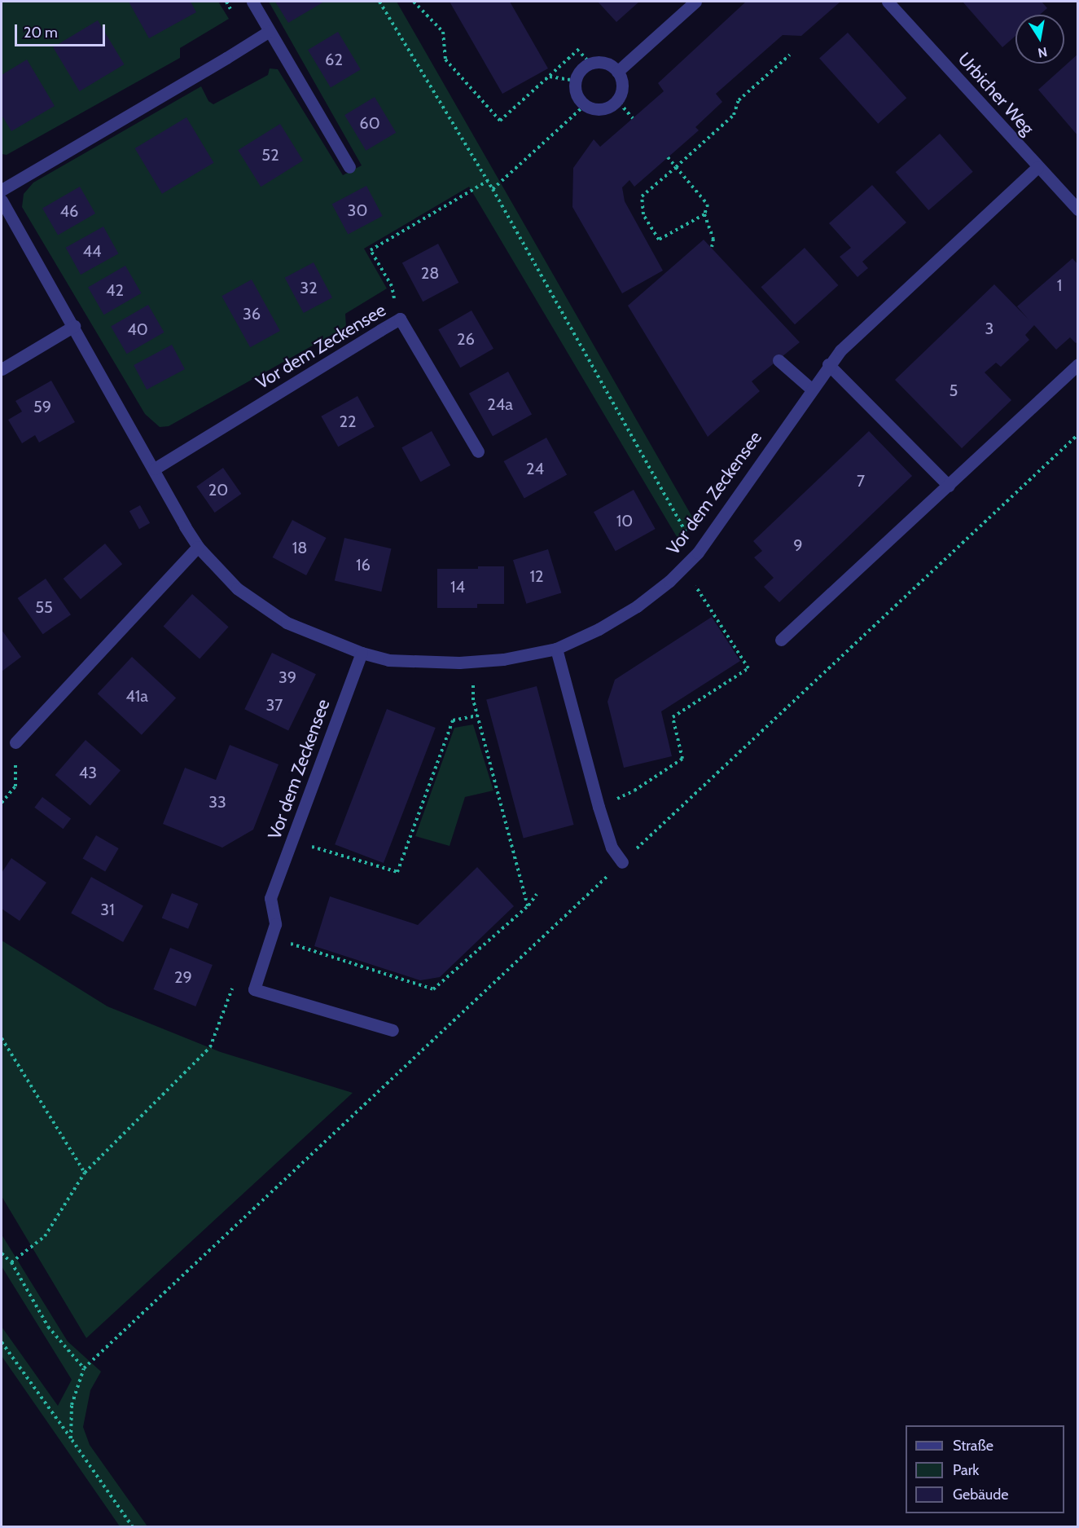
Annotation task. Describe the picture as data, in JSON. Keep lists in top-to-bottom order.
{
  "streets": {
    "street": ["Urbicher Weg", "Vor dem Zeckensee"]
  },
  "crossings": [
    ["Urbicher Weg", "Vor dem Zeckensee"]
  ],
  "house_numbers": [
    "62",
    "60",
    "52",
    "30",
    "46",
    "44",
    "28",
    "1",
    "32",
    "42",
    "36",
    "3",
    "40",
    "26",
    "5",
    "24a",
    "59",
    "22",
    "24",
    "7",
    "20",
    "10",
    "9",
    "18",
    "16",
    "12",
    "14",
    "55",
    "39",
    "41a",
    "37",
    "43",
    "33",
    "31",
    "29"
  ],
  "legend": ["Straße", "Park", "Gebäude"],
  "scale_bar": "20 m",
  "north": "bottom"
}
